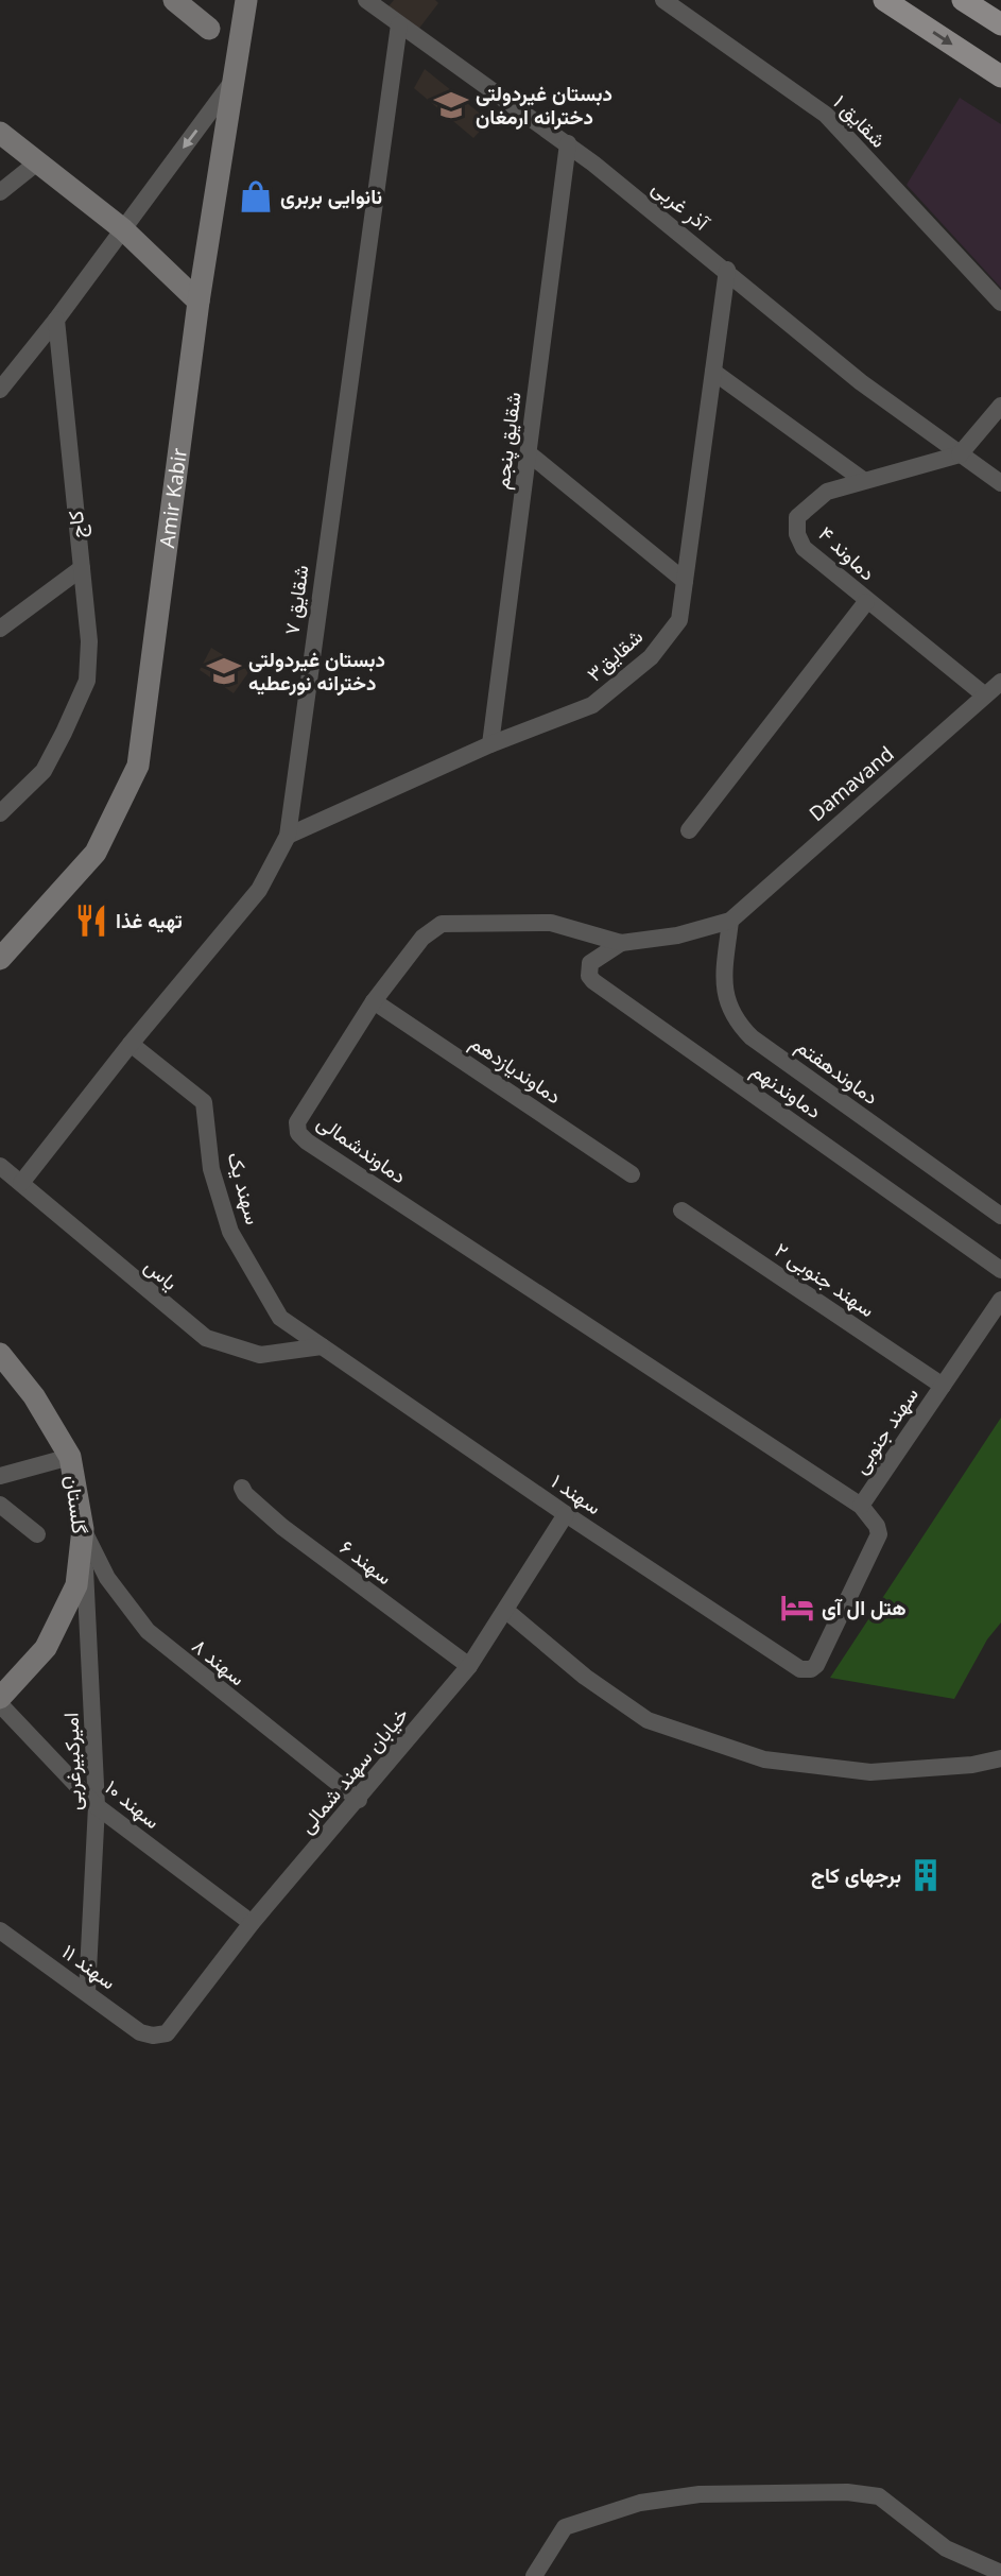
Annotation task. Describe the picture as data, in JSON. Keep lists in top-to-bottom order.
{
  "streets": {
    "main road": ["Amir Kabir", "گلستان"],
    "street": [
      "شقایق ۱",
      "آذر غربی",
      "شقایق پنجم",
      "کاج",
      "دماوند ۴",
      "شقایق ۷",
      "شقایق۳",
      "Damavand",
      "دماوندیازدهم",
      "دماوندهفتم",
      "دماوندنهم",
      "دماوندشمالی",
      "سهند یک",
      "یاس",
      "سهند جنوبی ۲",
      "سهند جنوبی",
      "سهند ۱",
      "سهند ۶",
      "سهند ۸",
      "امیرکبیرغربی",
      "خیابان سهند شمالی",
      "سهند ۱۰",
      "سهند ۱۱"
    ]
  },
  "crossings": [
    ["آذر غربی", "شقایق پنجم"],
    ["آذر غربی", "دماوند ۴"],
    ["آذر غربی", "شقایق ۷"],
    ["آذر غربی", "شقایق۳"],
    ["شقایق پنجم", "شقایق۳"],
    ["دماوند ۴", "Damavand"],
    ["شقایق ۷", "شقایق۳"],
    ["شقایق ۷", "سهند یک"],
    ["شقایق ۷", "یاس"],
    ["Damavand", "دماوندهفتم"],
    ["Damavand", "دماوندشمالی"],
    ["دماوندیازدهم", "دماوندشمالی"],
    ["دماوندهفتم", "دماوندشمالی"],
    ["دماوندنهم", "دماوندشمالی"],
    ["دماوندشمالی", "سهند جنوبی"],
    ["سهند یک", "یاس"],
    ["سهند یک", "سهند ۱"],
    ["یاس", "سهند ۱"],
    ["سهند جنوبی ۲", "سهند جنوبی"],
    ["سهند جنوبی", "سهند ۱"],
    ["سهند ۱", "خیابان سهند شمالی"],
    ["گلستان", "سهند ۸"],
    ["گلستان", "امیرکبیرغربی"],
    ["سهند ۶", "خیابان سهند شمالی"],
    ["سهند ۸", "امیرکبیرغربی"],
    ["سهند ۸", "خیابان سهند شمالی"],
    ["امیرکبیرغربی", "سهند ۱۰"],
    ["امیرکبیرغربی", "سهند ۱۱"],
    ["خیابان سهند شمالی", "سهند ۱۰"],
    ["خیابان سهند شمالی", "سهند ۱۱"]
  ],
  "places": {
    "school or university": ["دبستان غیردولتی دخترانه ارمغان", "دبستان غیردولتی دخترانه نورعطیه"],
    "shop": ["نانوایی بربری"],
    "restaurant": ["تهیه غذا"],
    "hotel": ["هتل ال آی"],
    "building": ["برجهای کاج"]
  }
}
